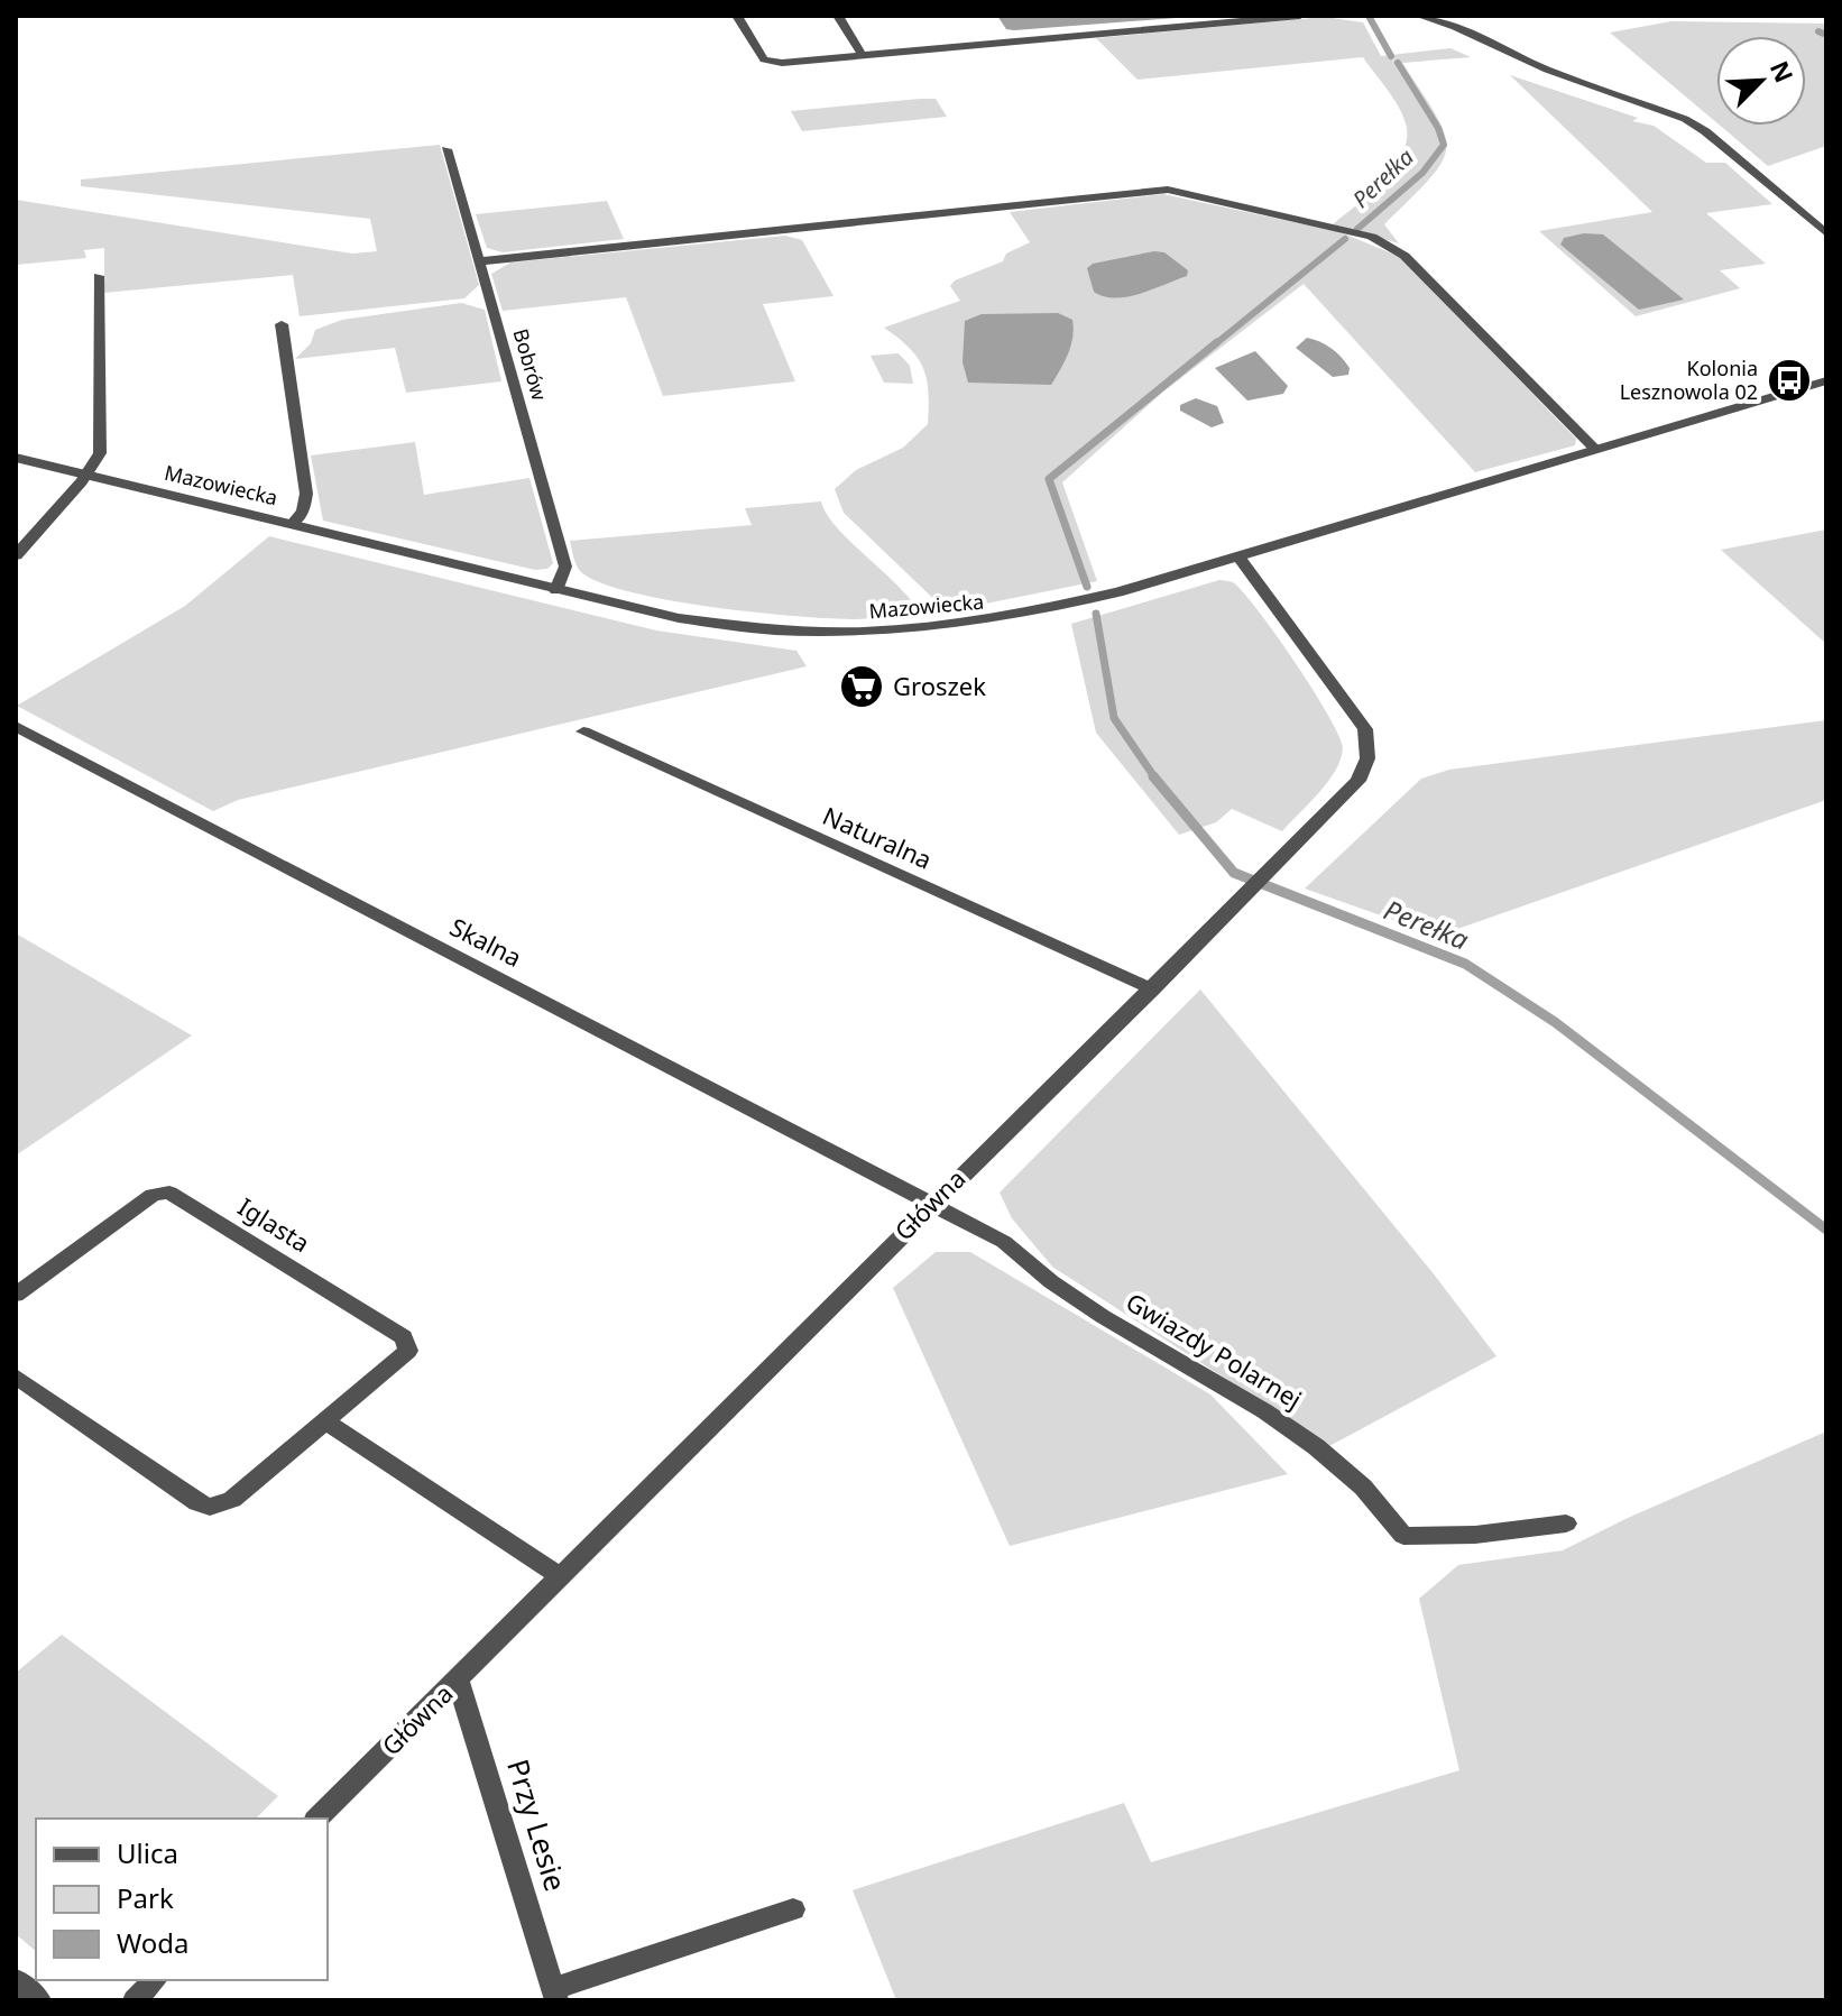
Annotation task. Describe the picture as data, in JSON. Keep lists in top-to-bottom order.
{
  "streets": {
    "street": [
      "Bobrów",
      "Mazowiecka",
      "Naturalna",
      "Skalna",
      "Główna",
      "Iglasta",
      "Gwiazdy Polarnej",
      "Przy Lesie"
    ]
  },
  "crossings": [
    ["Bobrów", "Mazowiecka"],
    ["Mazowiecka", "Główna"],
    ["Naturalna", "Główna"],
    ["Skalna", "Główna"],
    ["Skalna", "Gwiazdy Polarnej"],
    ["Główna", "Gwiazdy Polarnej"],
    ["Główna", "Przy Lesie"]
  ],
  "water": ["Perełka"],
  "places": {
    "bus stop": ["Kolonia Lesznowola 02"],
    "supermarket": ["Groszek"]
  },
  "legend": ["Ulica", "Park", "Woda"],
  "north": "top right"
}
